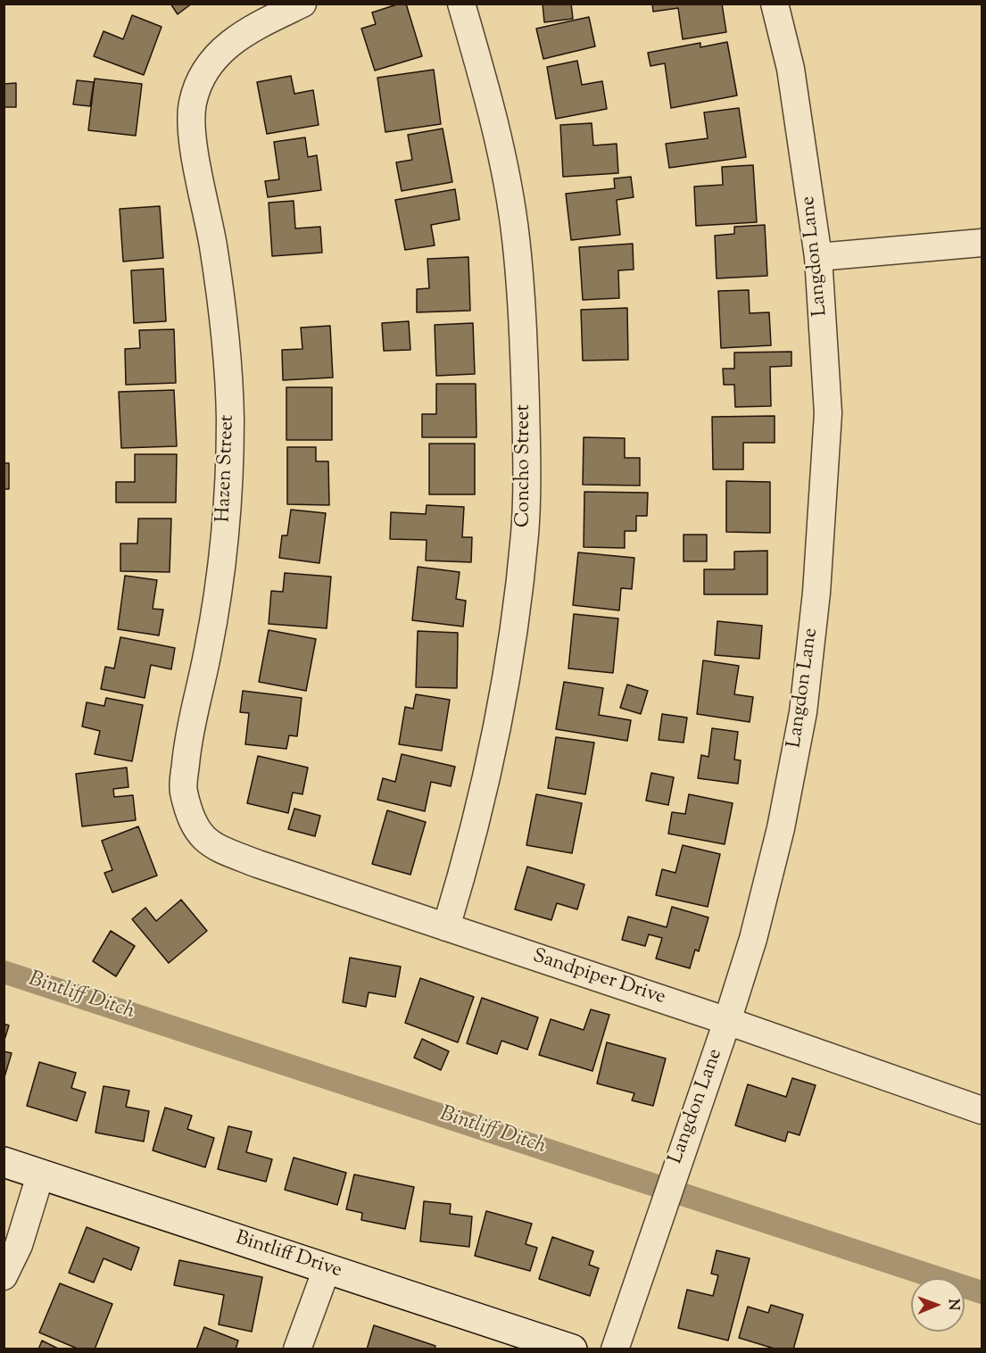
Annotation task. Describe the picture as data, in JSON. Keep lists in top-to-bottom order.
{
  "streets": {
    "street": [
      "Langdon Lane",
      "Concho Street",
      "Hazen Street",
      "Sandpiper Drive",
      "Bintliff Drive"
    ]
  },
  "crossings": [
    ["Langdon Lane", "Sandpiper Drive"],
    ["Concho Street", "Sandpiper Drive"],
    ["Hazen Street", "Sandpiper Drive"]
  ],
  "water": ["Bintliff Ditch"],
  "north": "right"
}
